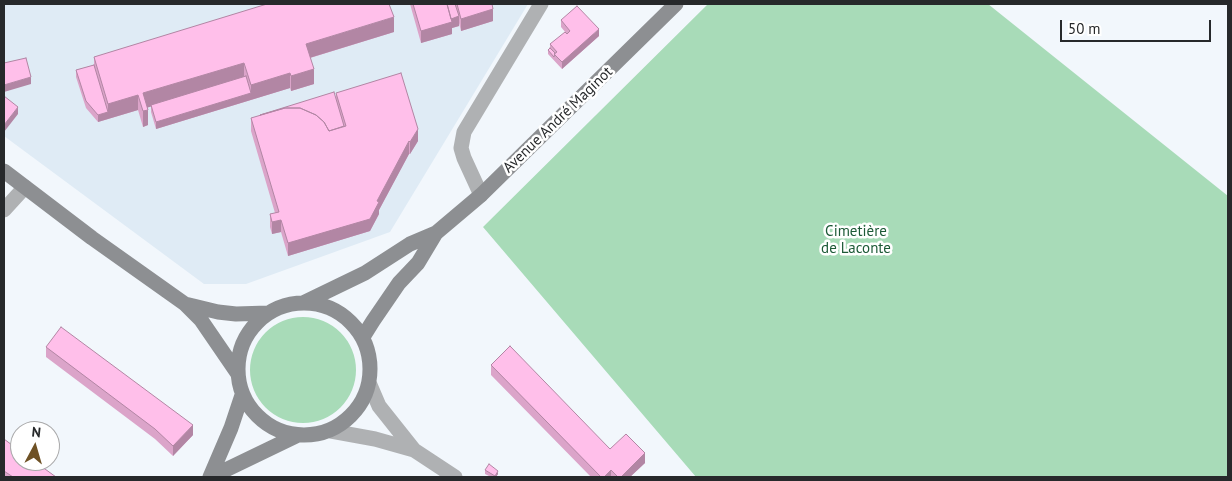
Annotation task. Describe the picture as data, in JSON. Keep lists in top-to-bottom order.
{
  "streets": {
    "street": ["Avenue André Maginot"]
  },
  "parks": ["Cimetière de Laconte"],
  "scale_bar": "50 m",
  "north": "top"
}
